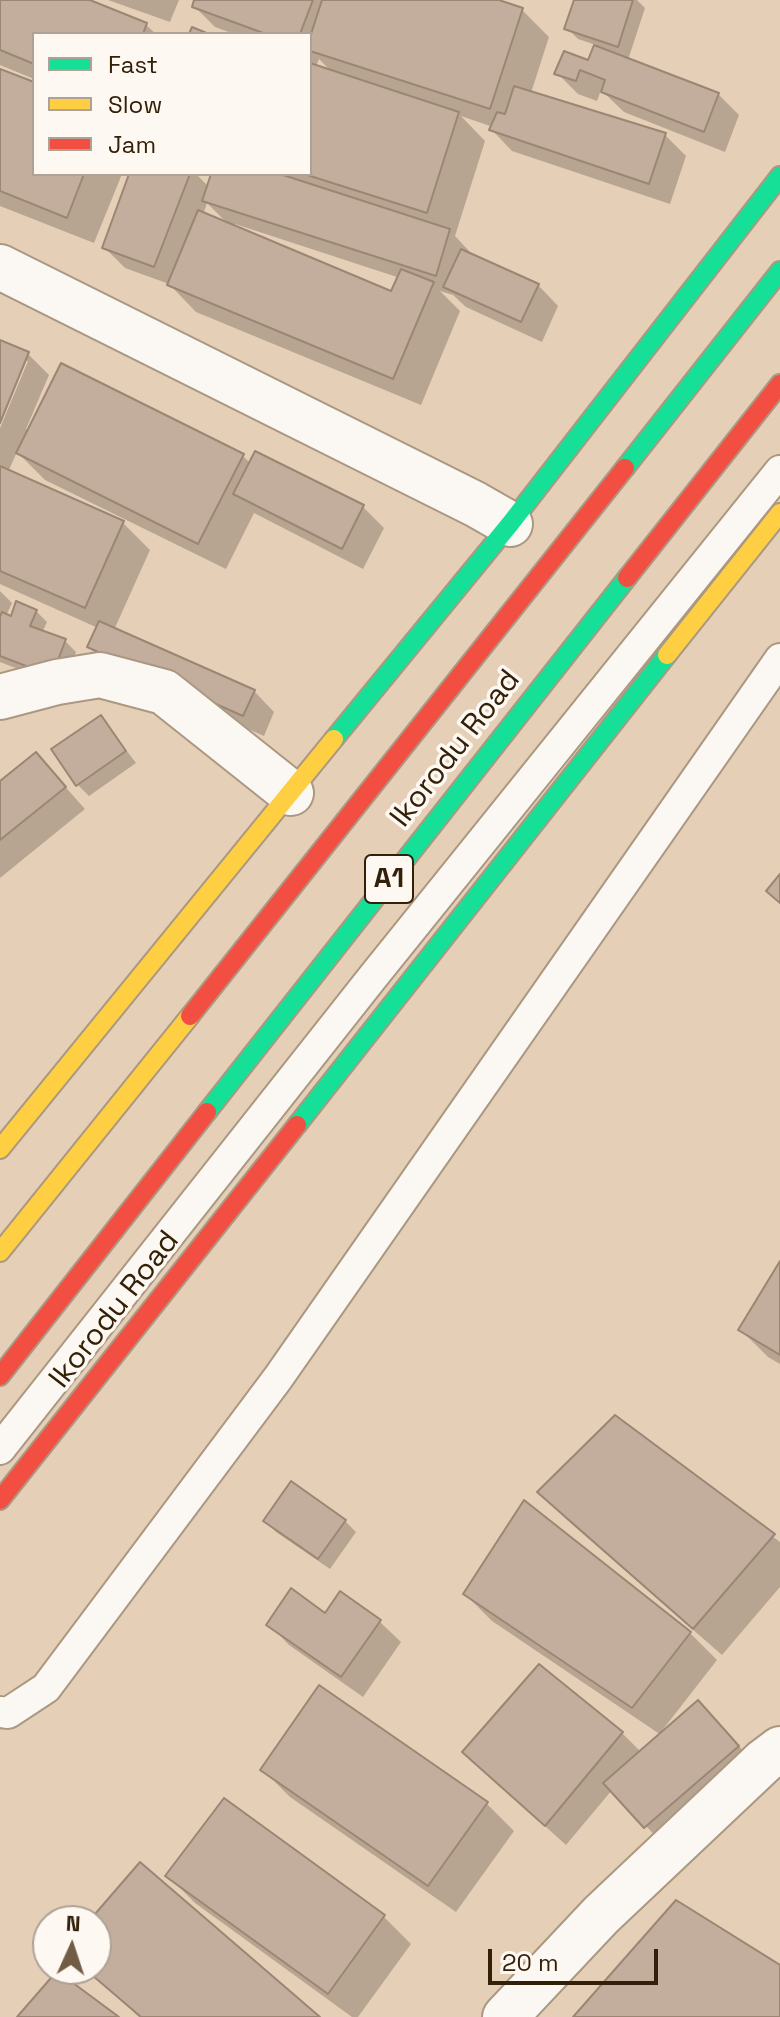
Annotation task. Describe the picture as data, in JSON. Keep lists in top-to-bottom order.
{
  "streets": {
    "main road": ["Ikorodu Road", "A1"]
  },
  "legend": ["Fast", "Slow", "Jam"],
  "scale_bar": "20 m",
  "north": "top"
}
